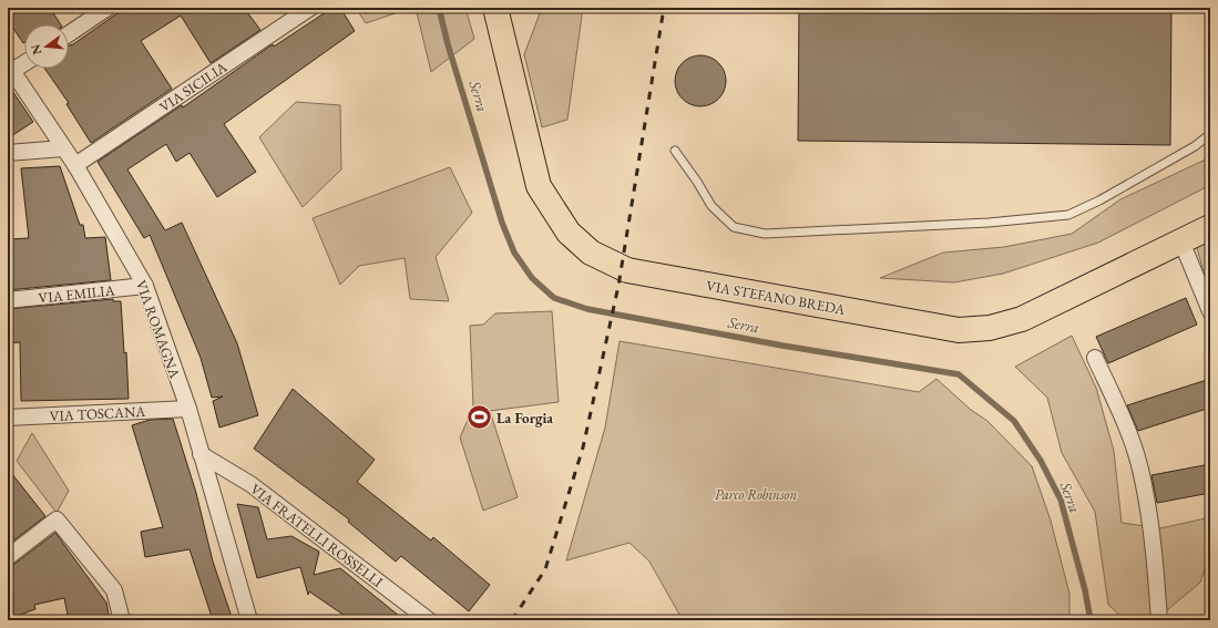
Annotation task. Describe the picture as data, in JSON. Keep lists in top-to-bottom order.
{
  "streets": {
    "main road": ["VIA STEFANO BREDA"],
    "street": [
      "VIA SICILIA",
      "VIA EMILIA",
      "VIA ROMAGNA",
      "VIA TOSCANA",
      "VIA FRATELLI ROSSELLI"
    ]
  },
  "crossings": [
    ["VIA SICILIA", "VIA ROMAGNA"],
    ["VIA EMILIA", "VIA ROMAGNA"],
    ["VIA ROMAGNA", "VIA TOSCANA"],
    ["VIA ROMAGNA", "VIA FRATELLI ROSSELLI"]
  ],
  "water": ["Serra"],
  "parks": ["Parco Robinson"],
  "places": {
    "sports": ["La Forgia"]
  },
  "north": "left"
}
